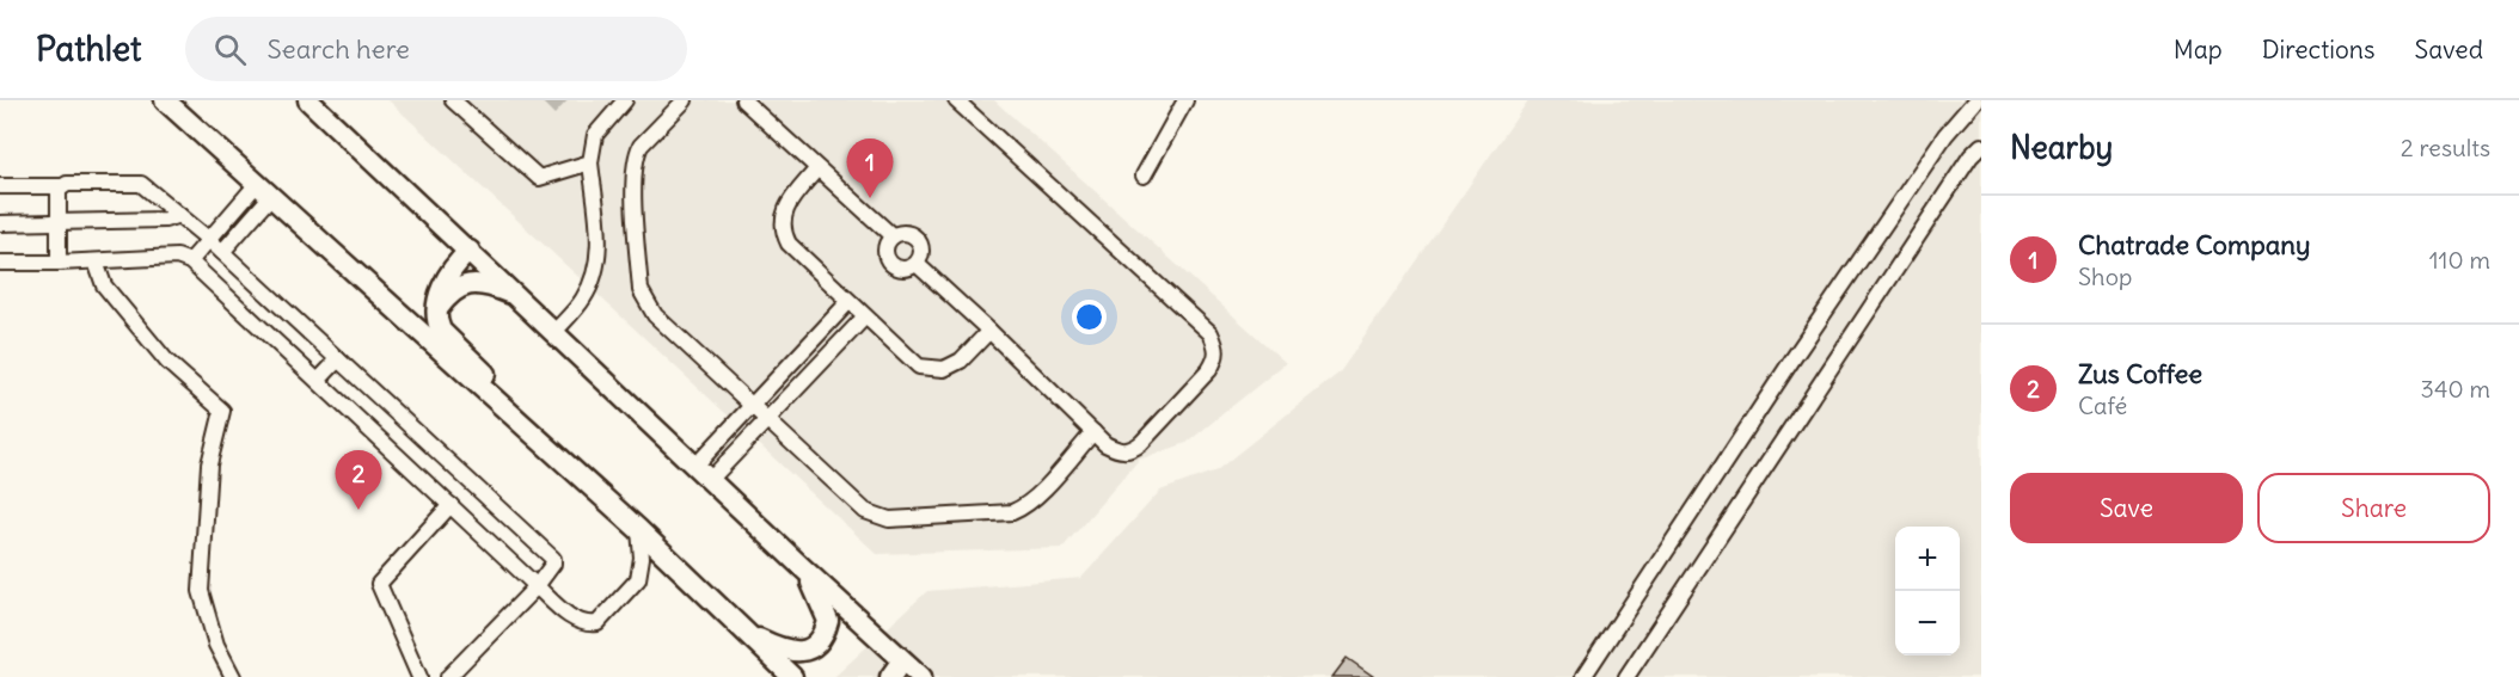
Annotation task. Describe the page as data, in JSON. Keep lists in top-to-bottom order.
{
  "page": {
    "header": "Pathlet",
    "search": "Search here",
    "nav": ["Map", "Directions", "Saved"],
    "heading": ["Nearby", "2 results"],
    "pins": ["1", "2"],
    "list": [
      {
        "mark": "1",
        "name": "Chatrade Company",
        "note": "Shop",
        "value": "110 m"
      },
      {
        "mark": "2",
        "name": "Zus Coffee",
        "note": "Café",
        "value": "340 m"
      }
    ],
    "buttons": ["Save", "Share"],
    "map_buttons": ["+", "−"]
  }
}
